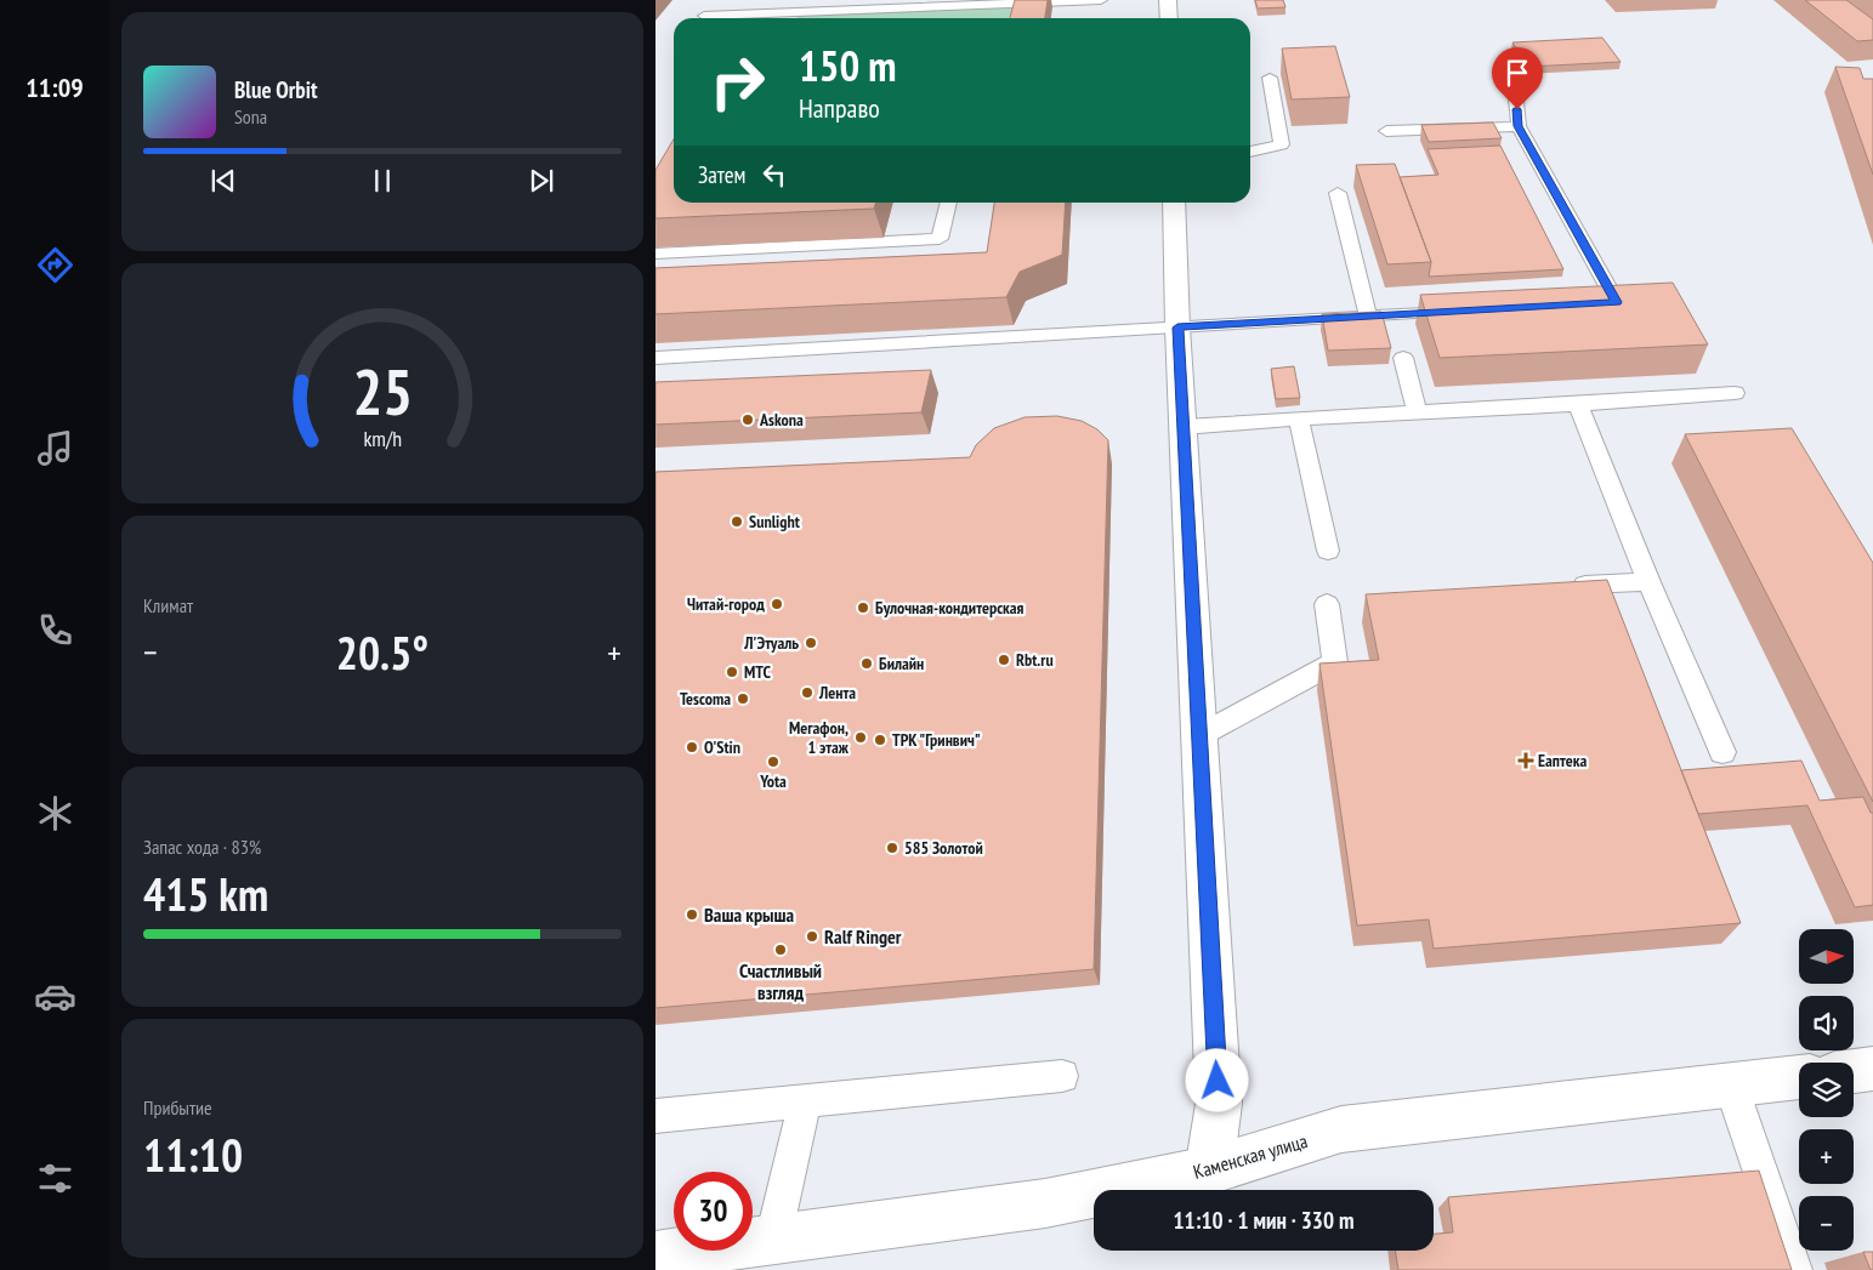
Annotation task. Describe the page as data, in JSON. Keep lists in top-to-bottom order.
{
  "streets": {
    "street": ["Каменская улица"]
  },
  "places": {
    "other": [
      "Askona",
      "Sunlight",
      "Читай-город",
      "Булочная-кондитерская",
      "Л'Этуаль",
      "Rbt.ru",
      "Билайн",
      "МТС",
      "Лента",
      "Tescoma",
      "Мегафон, 1 этаж",
      "ТРК \"Гринвич\"",
      "O'Stin",
      "Yota",
      "585 Золотой",
      "Ваша крыша",
      "Ralf Ringer",
      "Счастливый взгляд"
    ],
    "health": ["Еаптека"]
  },
  "north": "right",
  "page": {
    "tabs": "11:09",
    "turn": ["150 m", "Направо"],
    "song": ["Blue Orbit", "Sona"],
    "then": "Затем",
    "tile": [
      "Климат",
      ["Запас хода · 83%", "415 km"],
      ["Прибытие", "11:10"]
    ],
    "heat": ["−", "20.5°", "+"],
    "map_buttons": ["+", "−"],
    "limit": "30",
    "trip": "11:10 · 1 мин · 330 m",
    "gauge": ["25", "km/h"]
  }
}
